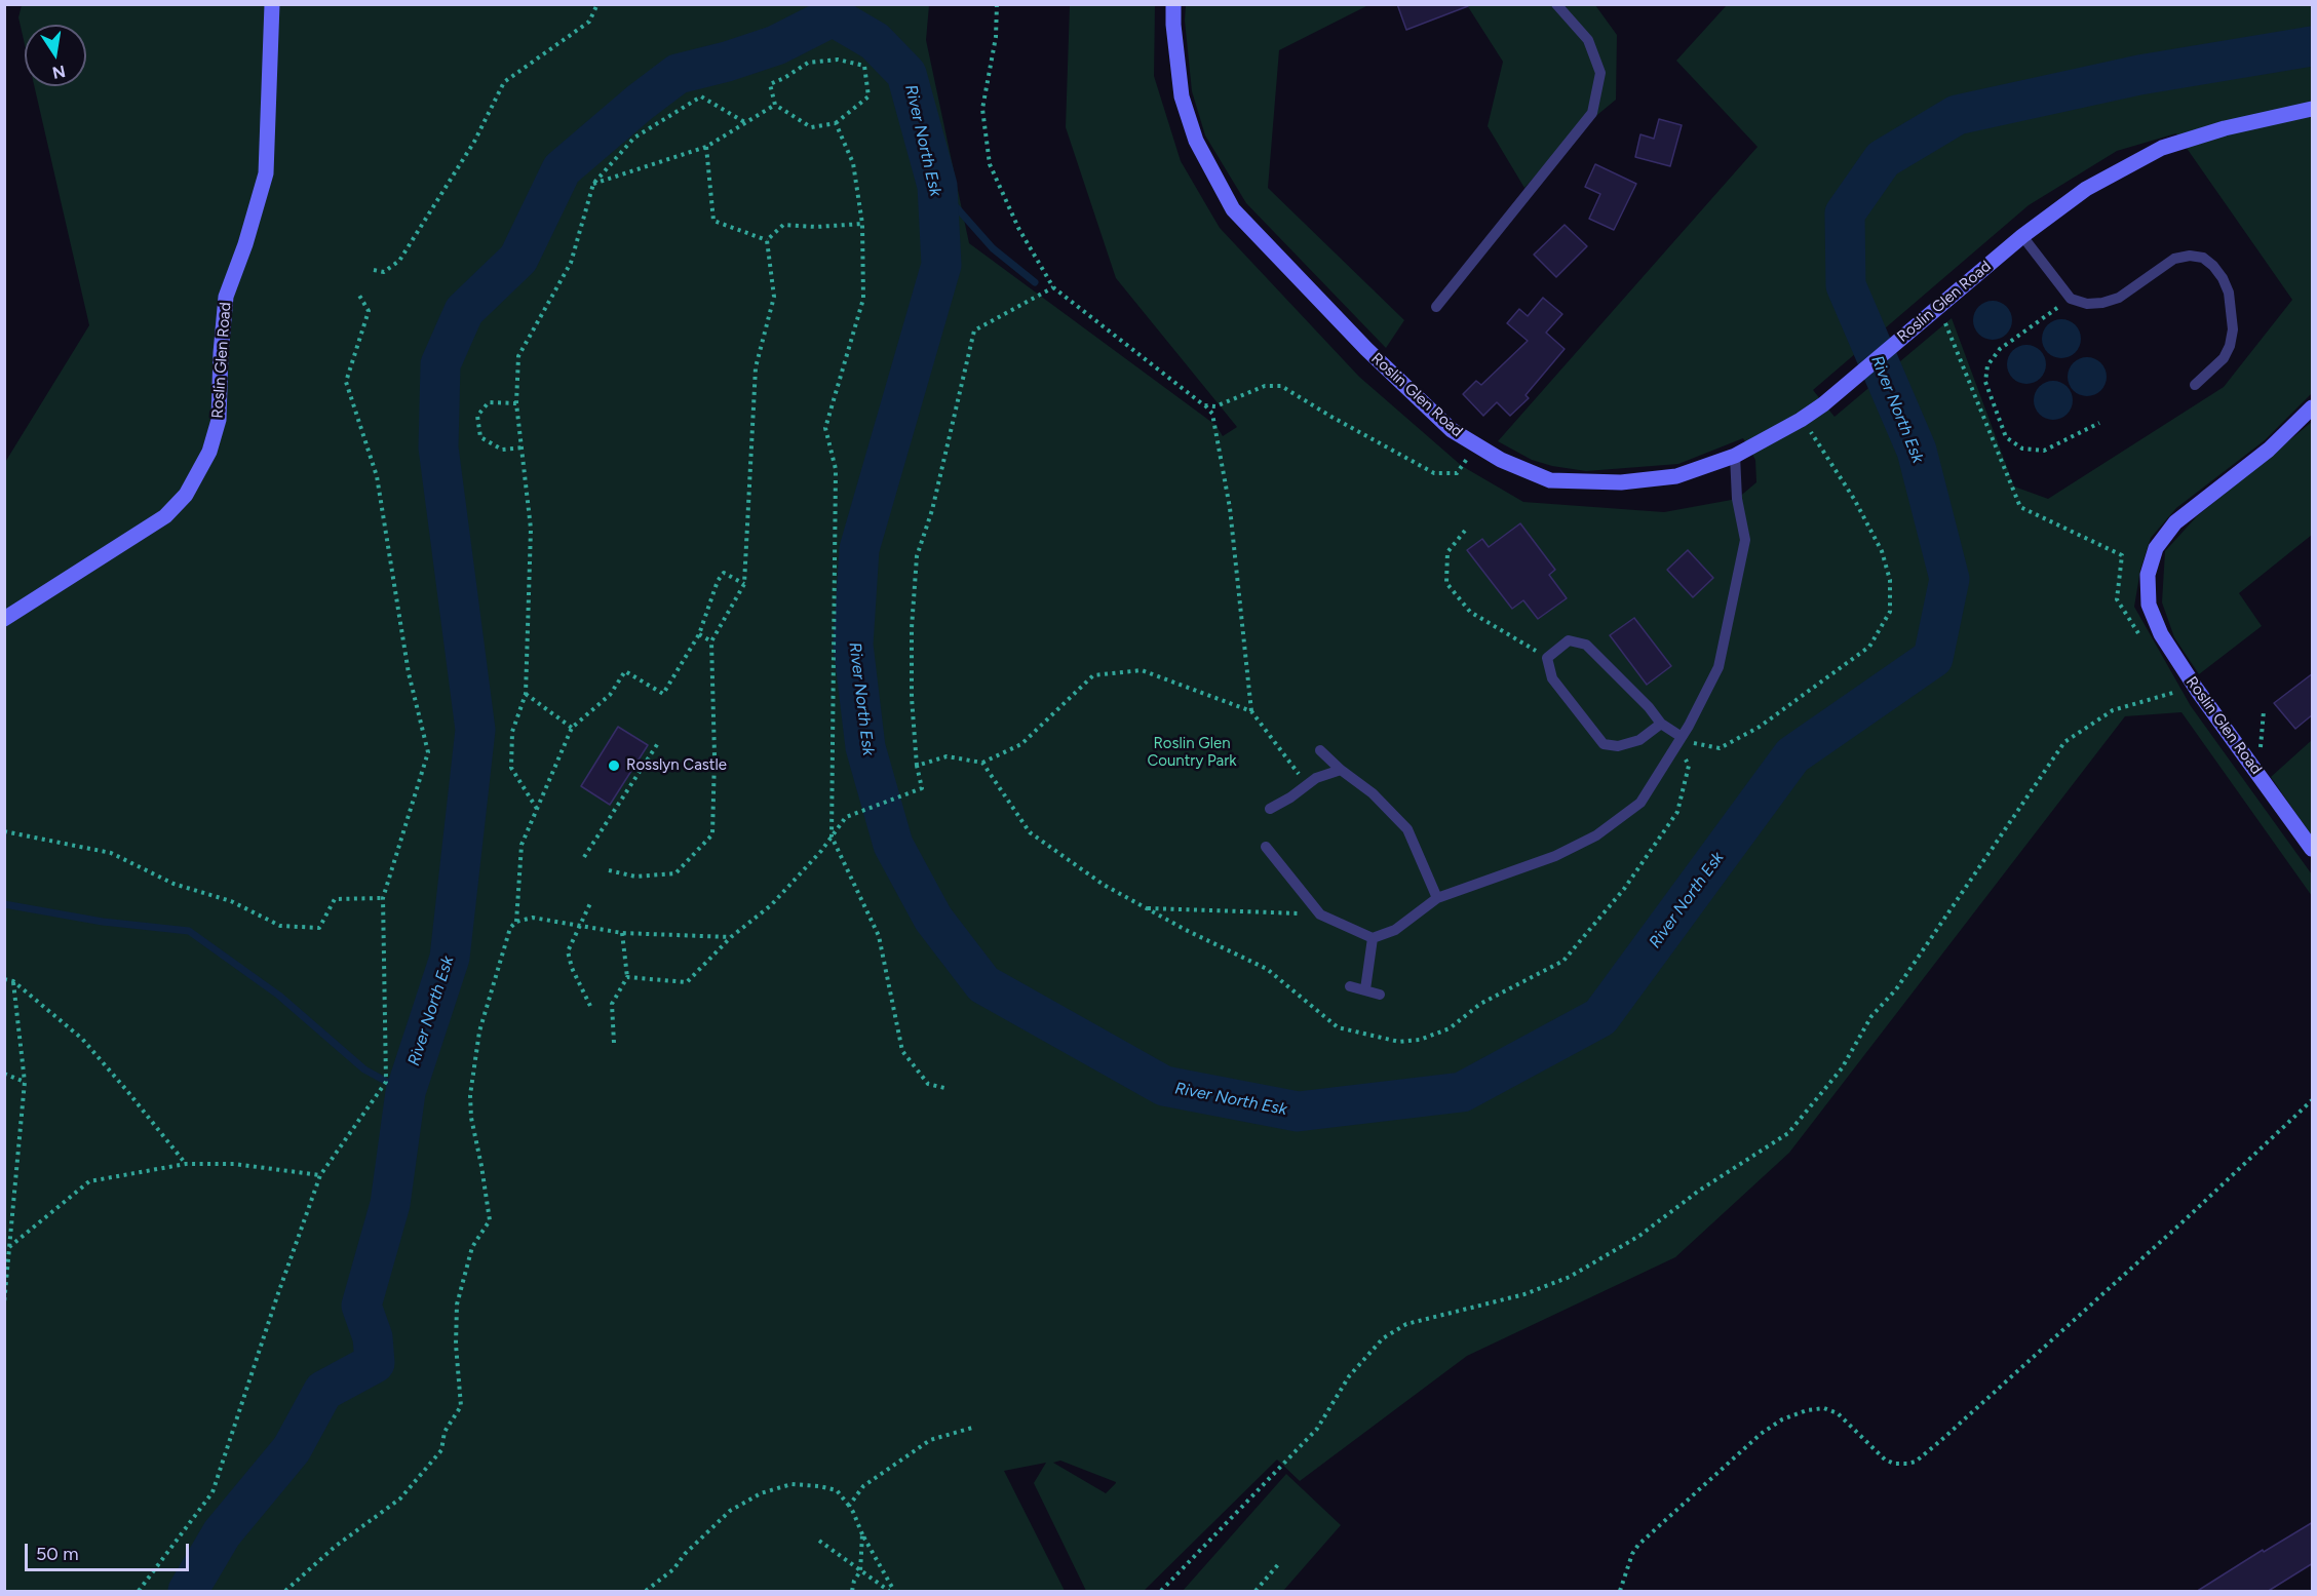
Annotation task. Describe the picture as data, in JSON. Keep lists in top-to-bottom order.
{
  "streets": {
    "main road": ["Roslin Glen Road"]
  },
  "water": ["River North Esk"],
  "parks": ["Roslin Glen Country Park"],
  "places": ["Rosslyn Castle"],
  "scale_bar": "50 m",
  "north": "bottom"
}
